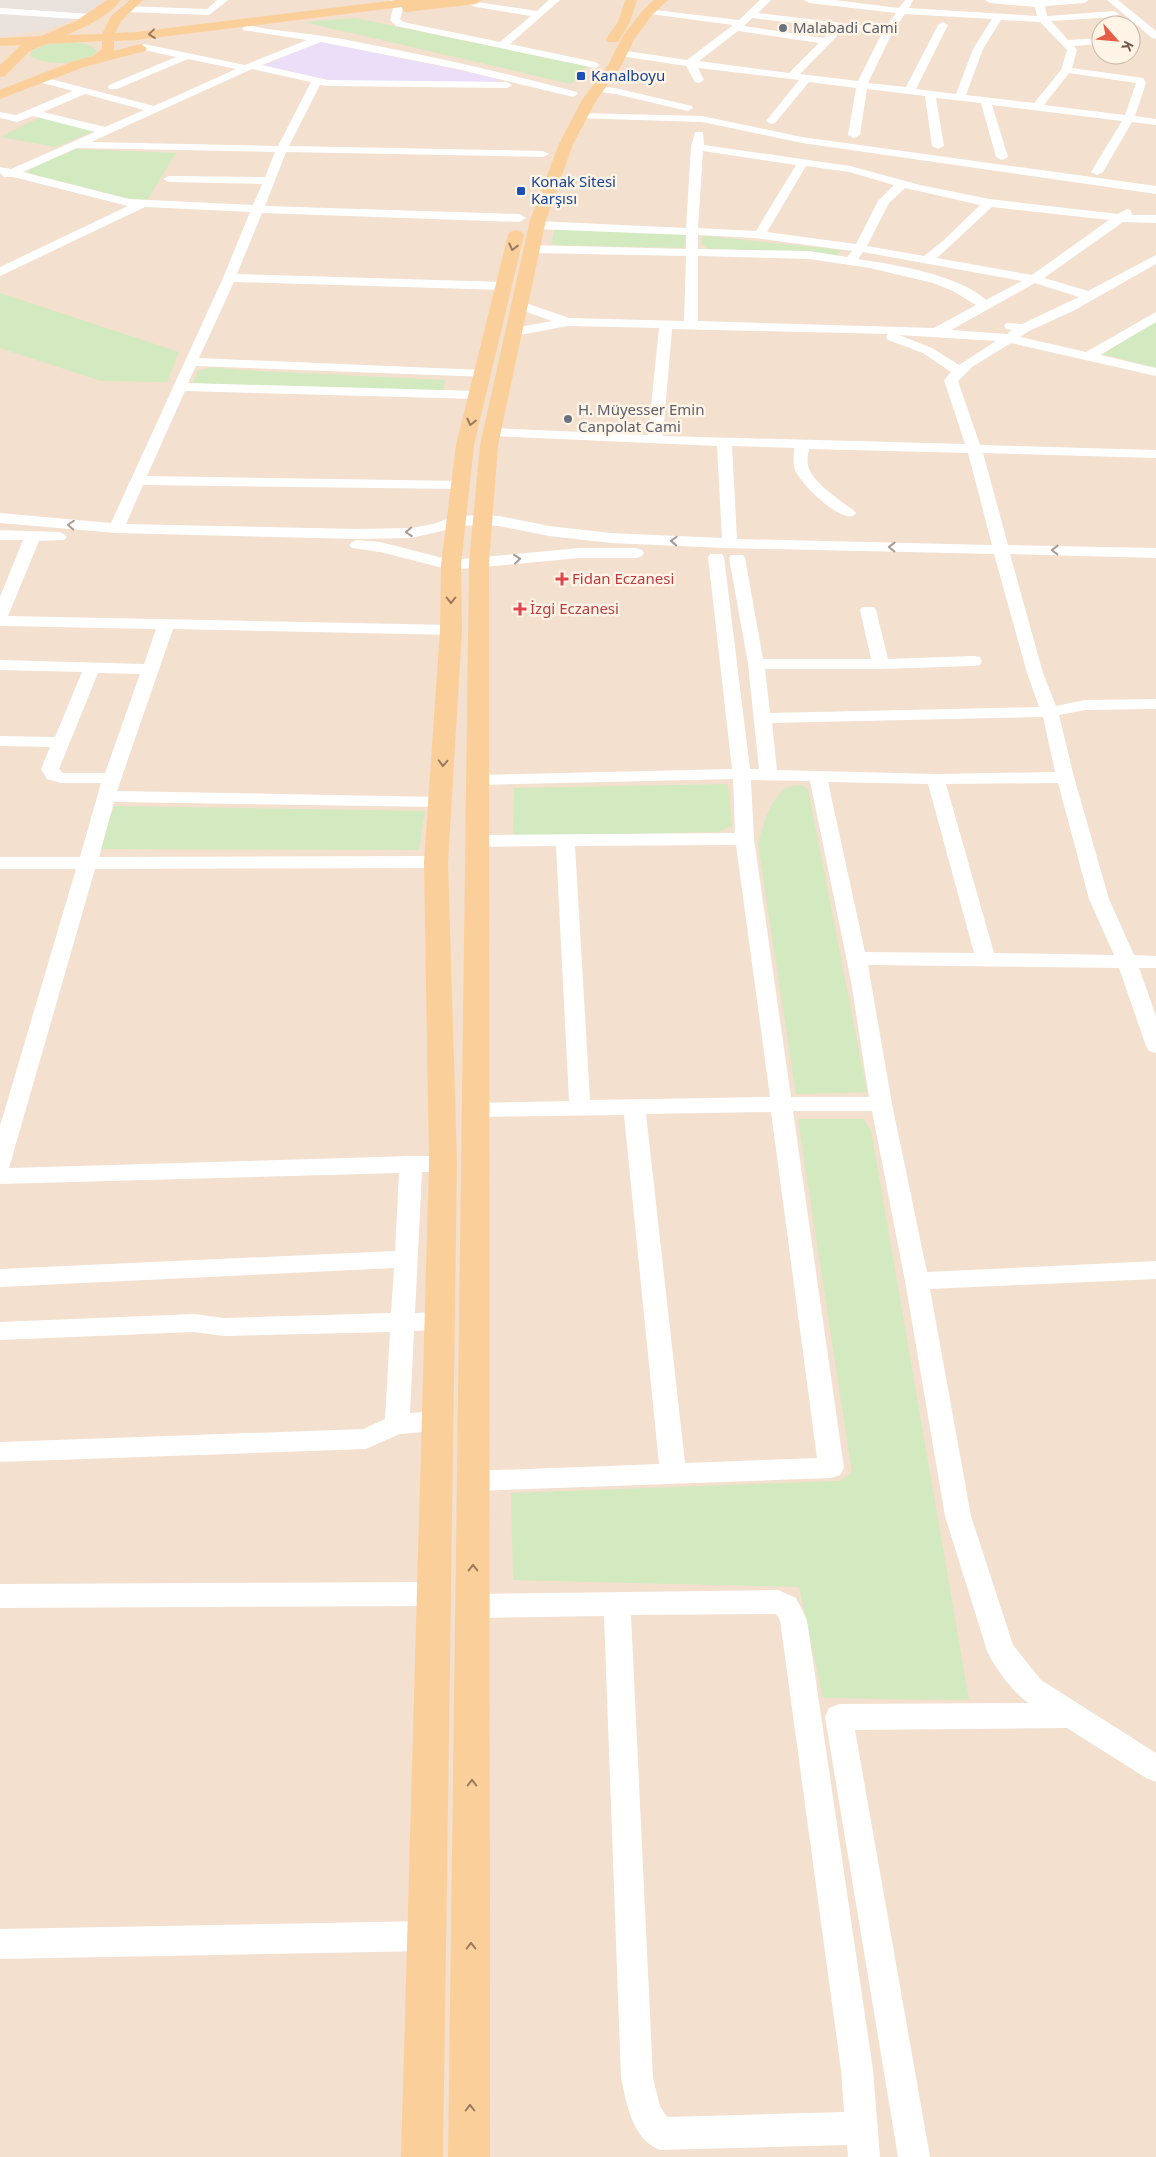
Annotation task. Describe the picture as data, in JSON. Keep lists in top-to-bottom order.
{
  "places": {
    "other": ["Malabadi Cami", "H. Müyesser Emin Canpolat Cami"],
    "transit": ["Kanalboyu", "Konak Sitesi Karşısı"],
    "health": ["Fidan Eczanesi", "İzgi Eczanesi"]
  },
  "north": "bottom right"
}
